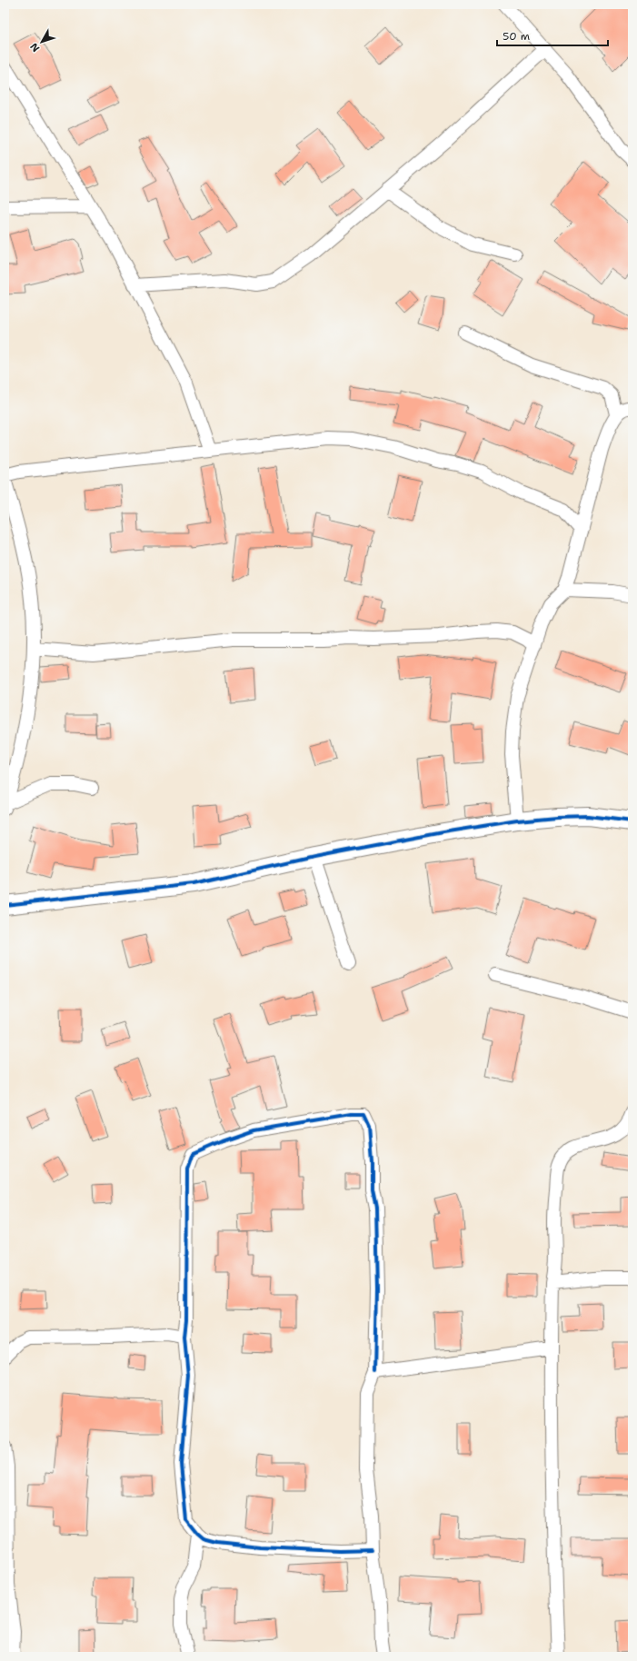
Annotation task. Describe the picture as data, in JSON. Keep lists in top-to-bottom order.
{
  "scale_bar": "50 m",
  "north": "bottom left"
}
